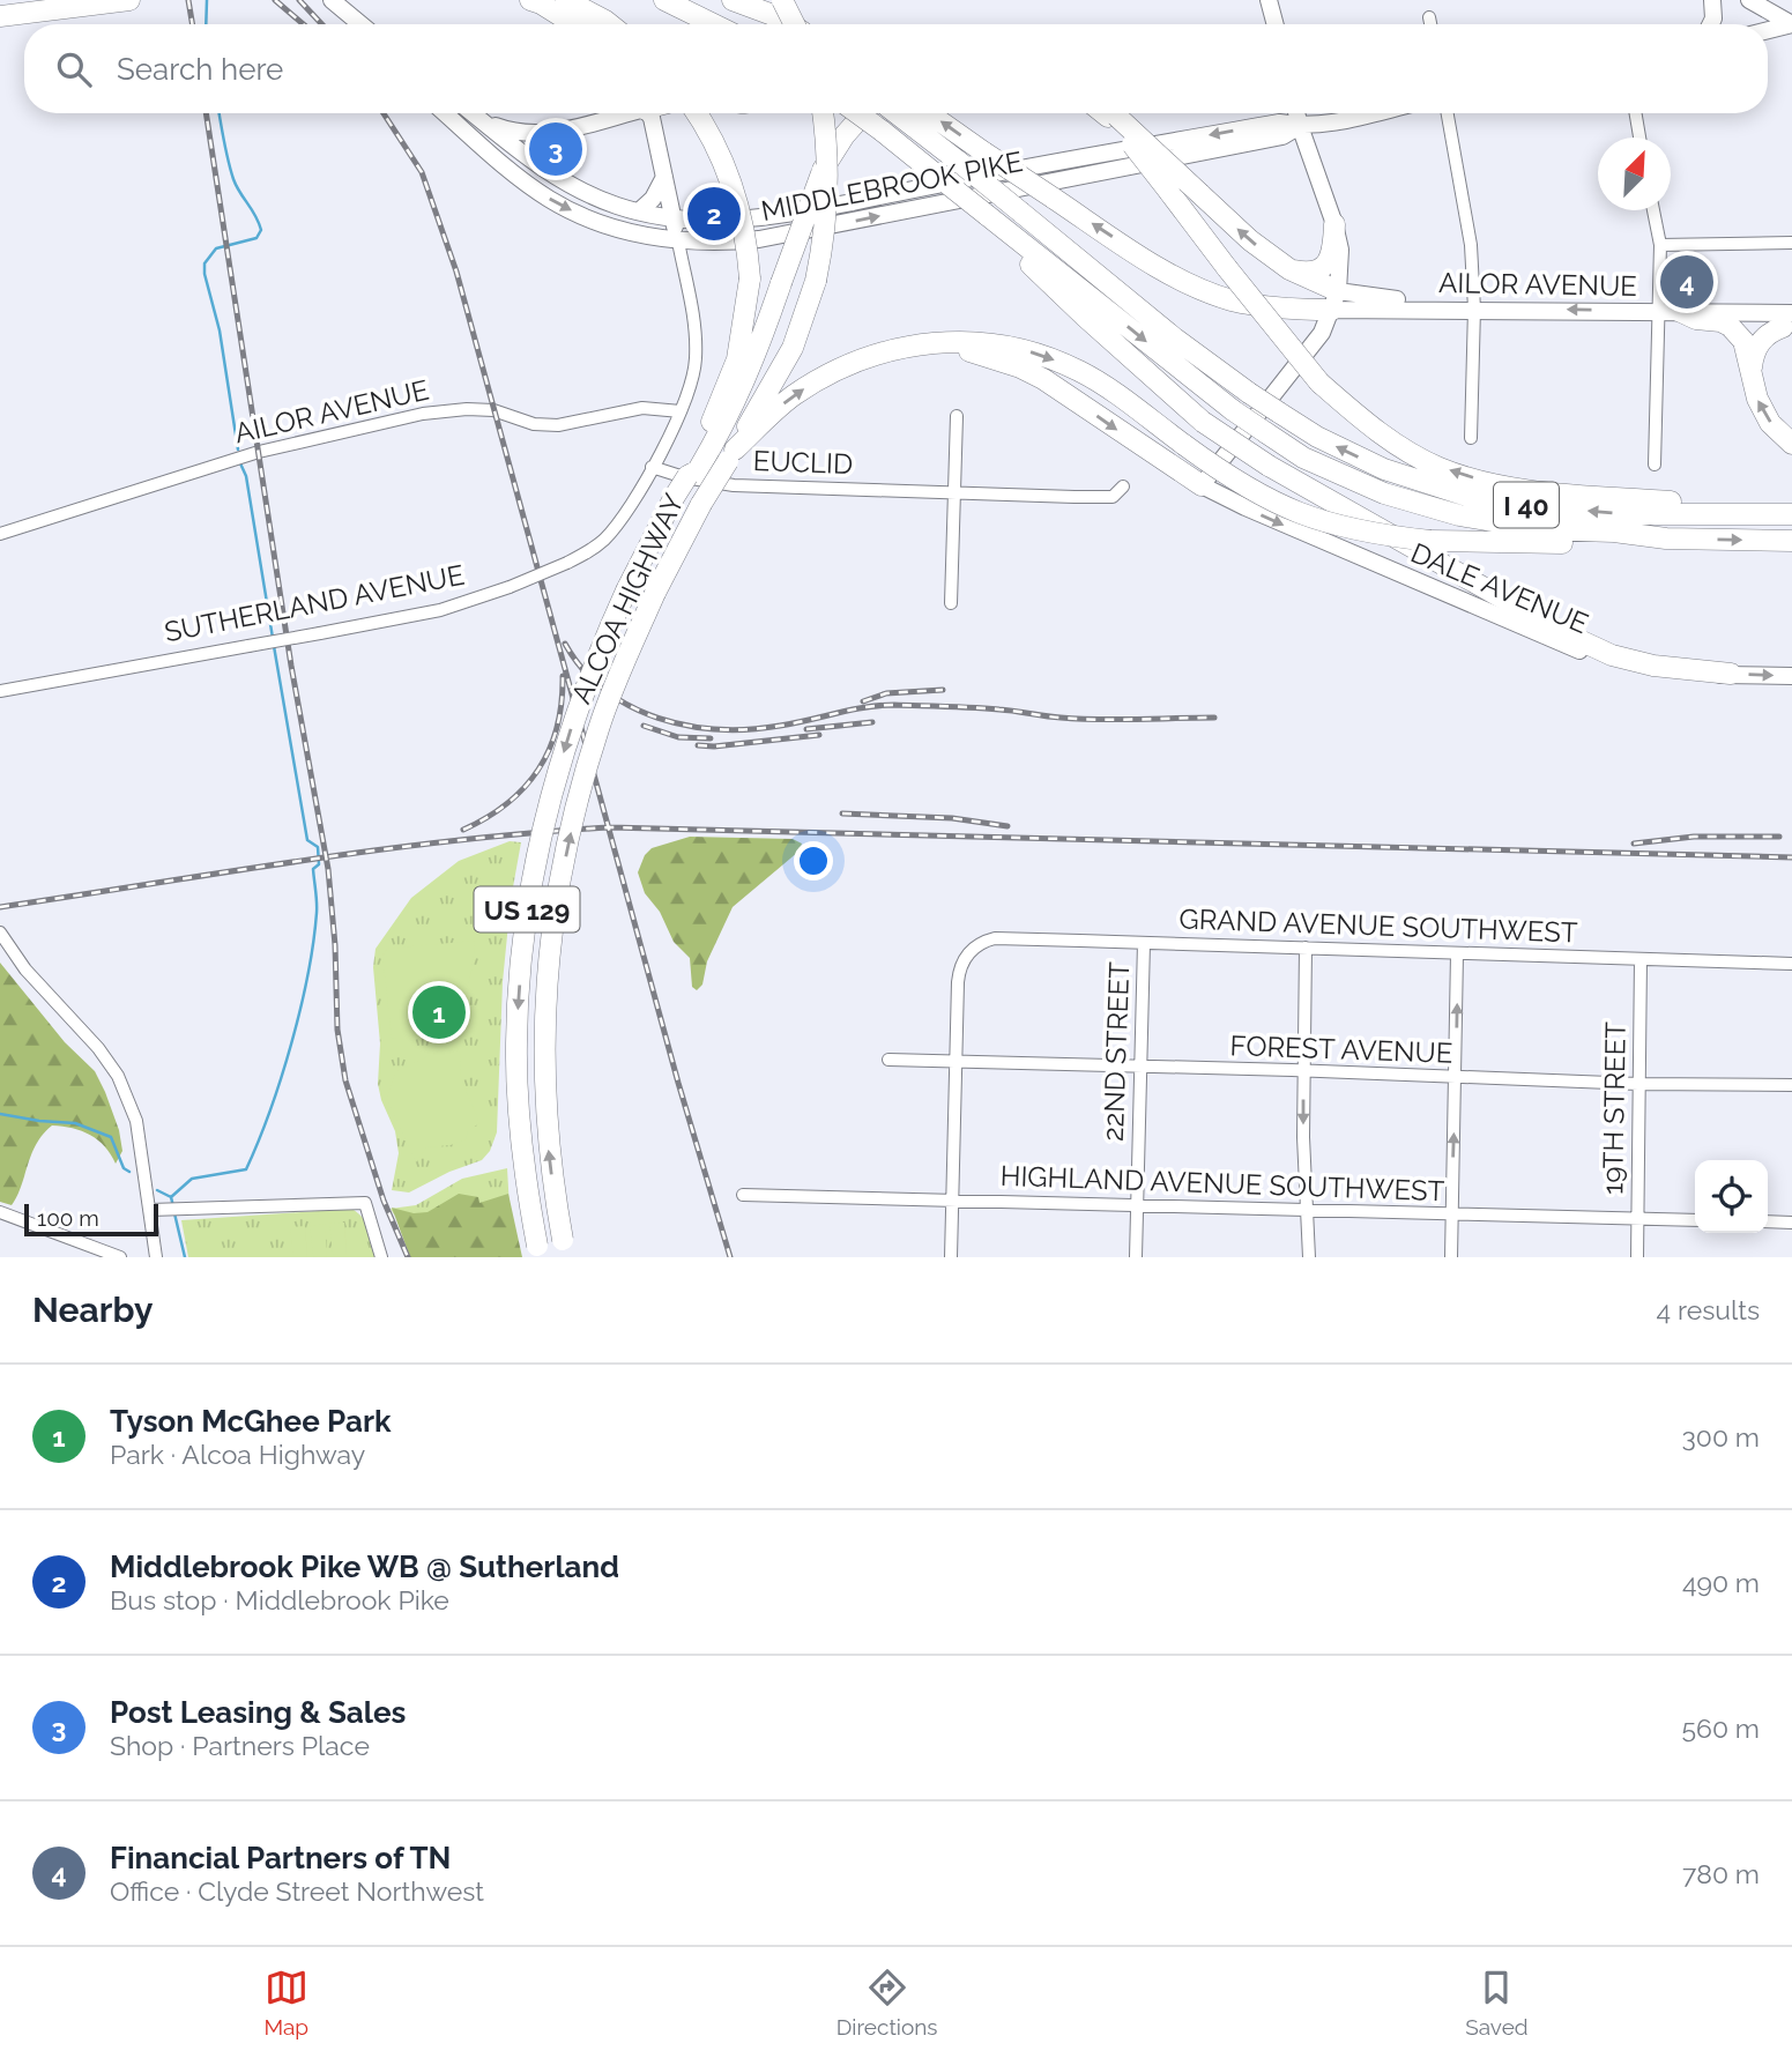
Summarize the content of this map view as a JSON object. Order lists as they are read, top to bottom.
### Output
{
  "streets": {
    "highway": ["I 40", "ALCOA HIGHWAY", "US 129"],
    "main road": [
      "MIDDLEBROOK PIKE",
      "AILOR AVENUE",
      "DALE AVENUE",
      "SUTHERLAND AVENUE"
    ],
    "street": [
      "EUCLID",
      "GRAND AVENUE SOUTHWEST",
      "FOREST AVENUE",
      "22ND STREET",
      "19TH STREET",
      "HIGHLAND AVENUE SOUTHWEST"
    ]
  },
  "crossings": [
    ["MIDDLEBROOK PIKE", "SUTHERLAND AVENUE"],
    ["AILOR AVENUE", "SUTHERLAND AVENUE"],
    ["EUCLID", "SUTHERLAND AVENUE"],
    ["GRAND AVENUE SOUTHWEST", "FOREST AVENUE"],
    ["GRAND AVENUE SOUTHWEST", "22ND STREET"],
    ["GRAND AVENUE SOUTHWEST", "19TH STREET"],
    ["FOREST AVENUE", "22ND STREET"],
    ["FOREST AVENUE", "19TH STREET"],
    ["22ND STREET", "HIGHLAND AVENUE SOUTHWEST"],
    ["19TH STREET", "HIGHLAND AVENUE SOUTHWEST"]
  ],
  "one_way": ["DALE AVENUE"],
  "scale_bar": "100 m",
  "north": "top right",
  "page": {
    "search": "Search here",
    "pins": [
      "3",
      "2",
      "4",
      "1"
    ],
    "scale": "100 m",
    "heading": ["Nearby", "4 results"],
    "list": [
      {
        "mark": "1",
        "name": "Tyson McGhee Park",
        "note": "Park · Alcoa Highway",
        "value": "300 m"
      },
      {
        "mark": "2",
        "name": "Middlebrook Pike WB @ Sutherland",
        "note": "Bus stop · Middlebrook Pike",
        "value": "490 m"
      },
      {
        "mark": "3",
        "name": "Post Leasing & Sales",
        "note": "Shop · Partners Place",
        "value": "560 m"
      },
      {
        "mark": "4",
        "name": "Financial Partners of TN",
        "note": "Office · Clyde Street Northwest",
        "value": "780 m"
      }
    ],
    "nav": ["Map", "Directions", "Saved"]
  }
}
